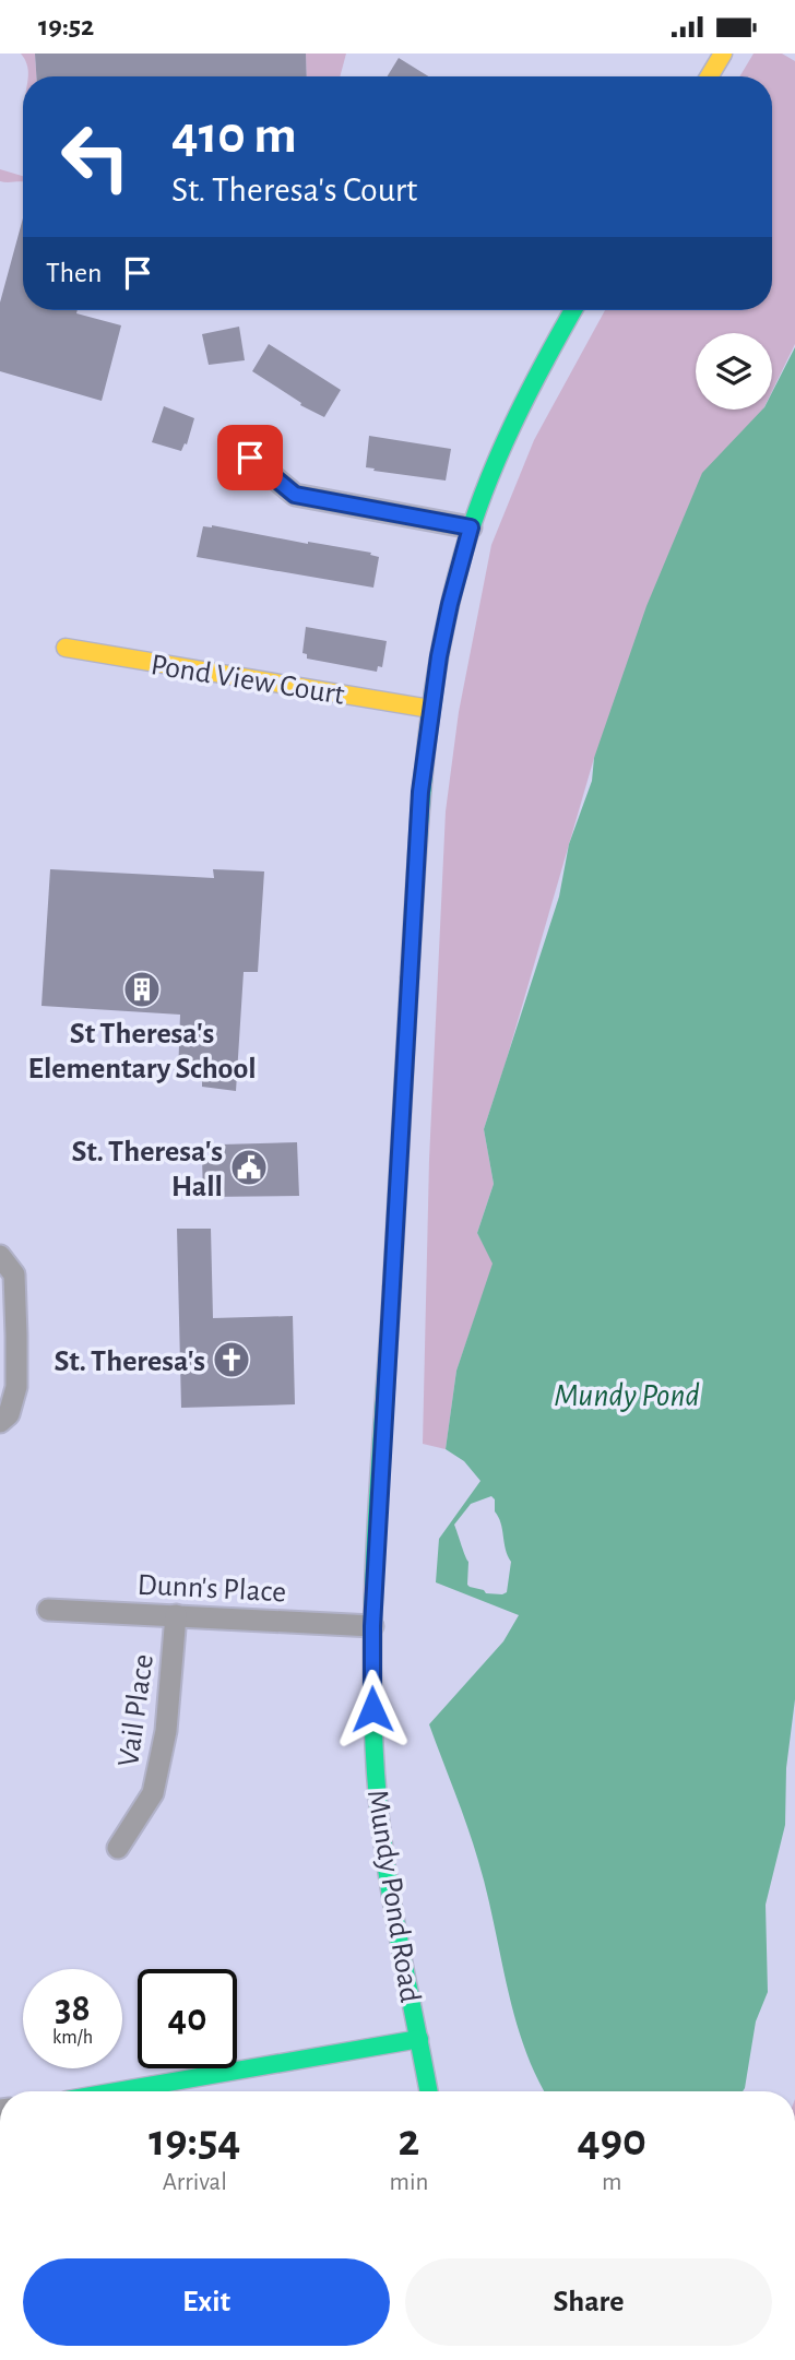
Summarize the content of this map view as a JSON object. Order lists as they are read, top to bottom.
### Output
{
  "streets": {
    "street": [
      "Pond View Court",
      "Dunn's Place",
      "Vail Place",
      "Mundy Pond Road"
    ]
  },
  "crossings": [
    ["Pond View Court", "Mundy Pond Road"],
    ["Dunn's Place", "Vail Place"],
    ["Dunn's Place", "Mundy Pond Road"]
  ],
  "water": ["Mundy Pond"],
  "places": {
    "building": ["St Theresa's Elementary School"],
    "public building": ["St. Theresa's Hall"],
    "church": ["St. Theresa's"]
  },
  "page": {
    "status": "19:52",
    "turn": ["410 m", "St. Theresa's Court"],
    "then": "Then",
    "speed": "38 km/h",
    "limit": "40",
    "eta": [
      "19:54",
      "Arrival",
      "2",
      "min",
      "490",
      "m"
    ],
    "buttons": ["Exit", "Share"]
  }
}
